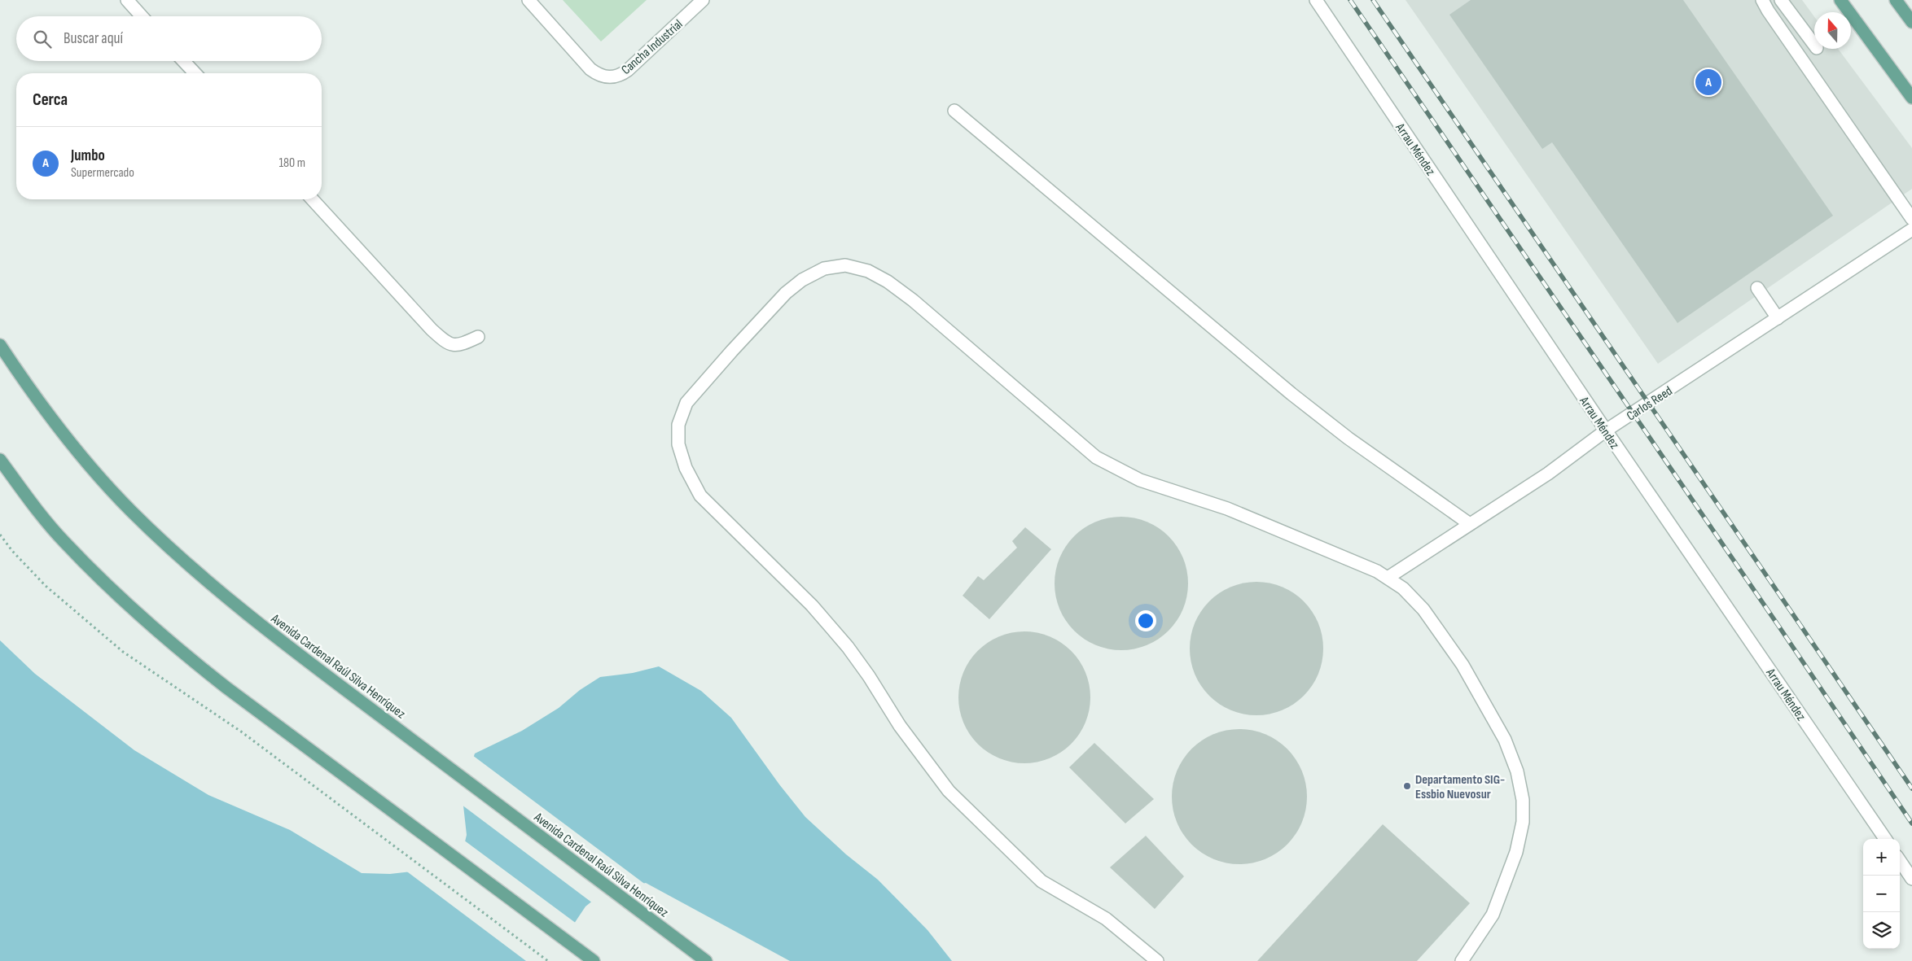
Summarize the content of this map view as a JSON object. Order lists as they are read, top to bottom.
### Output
{
  "streets": {
    "main road": ["Avenida Cardenal Raúl Silva Henríquez"],
    "street": ["Cancha Industrial", "Arrau Méndez", "Carlos Reed"]
  },
  "crossings": [
    ["Arrau Méndez", "Carlos Reed"]
  ],
  "places": ["Departamento SIG- Essbio Nuevosur"],
  "north": "top",
  "page": {
    "search": "Buscar aquí",
    "pins": "A",
    "heading": "Cerca",
    "list": [
      {
        "mark": "A",
        "name": "Jumbo",
        "note": "Supermercado",
        "value": "180 m"
      }
    ],
    "map_buttons": ["+", "−"]
  }
}
